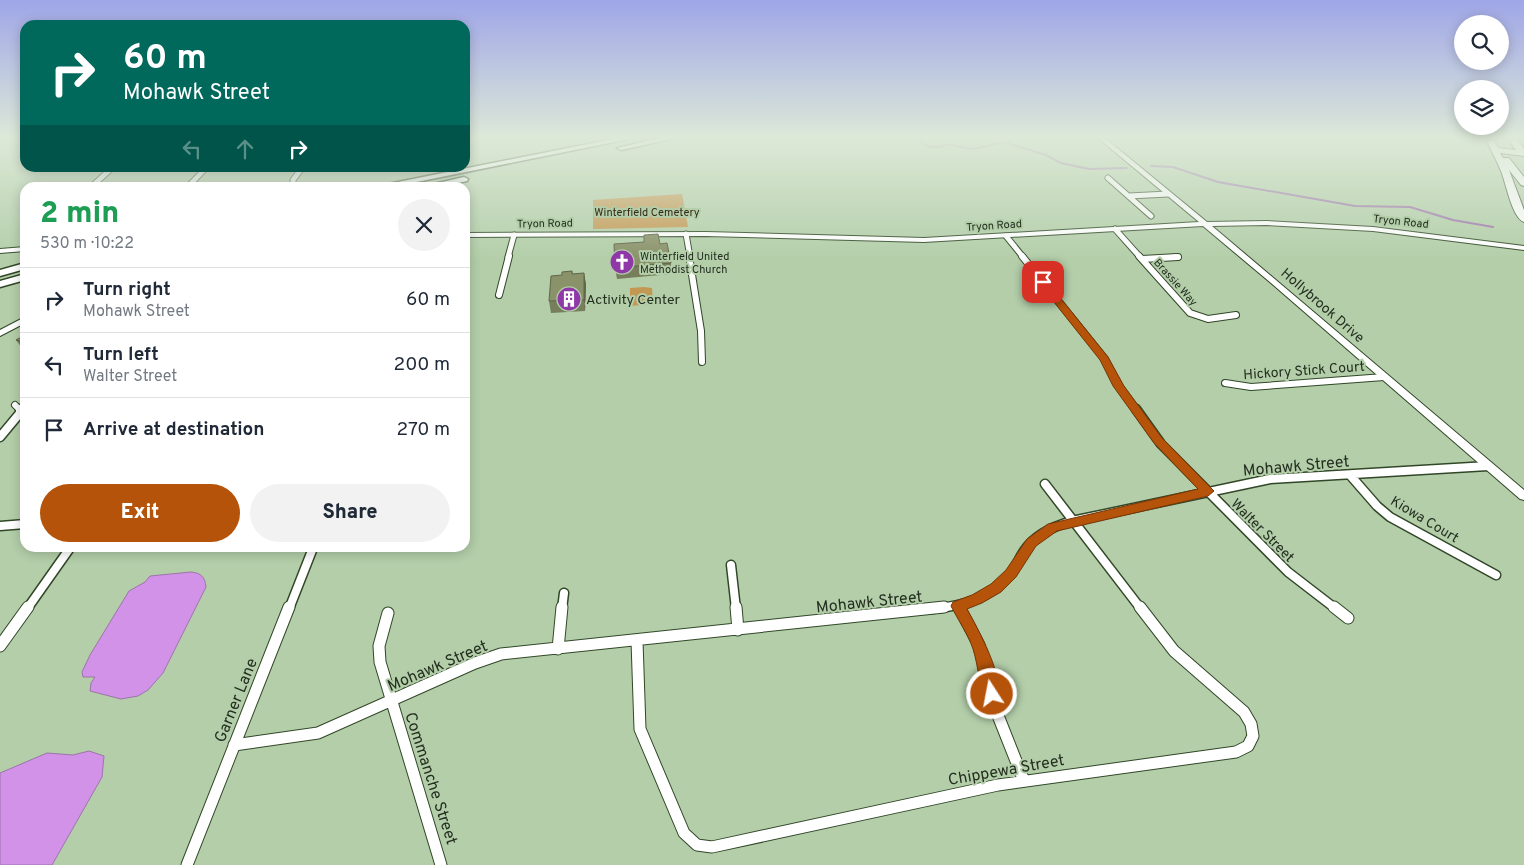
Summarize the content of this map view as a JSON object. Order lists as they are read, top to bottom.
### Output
{
  "streets": {
    "street": [
      "Tryon Road",
      "Brassie Way",
      "Hollybrook Drive",
      "Hickory Stick Court",
      "Mohawk Street",
      "Kiowa Court",
      "Walter Street",
      "Garner Lane",
      "Chippewa Street",
      "Commanche Street"
    ]
  },
  "crossings": [
    ["Tryon Road", "Brassie Way"],
    ["Tryon Road", "Hollybrook Drive"],
    ["Tryon Road", "Walter Street"],
    ["Hollybrook Drive", "Hickory Stick Court"],
    ["Hollybrook Drive", "Mohawk Street"],
    ["Mohawk Street", "Kiowa Court"],
    ["Mohawk Street", "Walter Street"],
    ["Mohawk Street", "Garner Lane"],
    ["Mohawk Street", "Chippewa Street"],
    ["Mohawk Street", "Commanche Street"]
  ],
  "parks": ["Winterfield Cemetery"],
  "places": {
    "church": ["Winterfield United Methodist Church"],
    "building": ["Activity Center"]
  },
  "page": {
    "turn": ["60 m", "Mohawk Street"],
    "heading": ["2 min", "530 m · 10:22"],
    "list": [
      {
        "name": "Turn right",
        "note": "Mohawk Street",
        "value": "60 m"
      },
      {
        "name": "Turn left",
        "note": "Walter Street",
        "value": "200 m"
      },
      {
        "name": "Arrive at destination",
        "value": "270 m"
      }
    ],
    "buttons": ["Exit", "Share"]
  }
}
